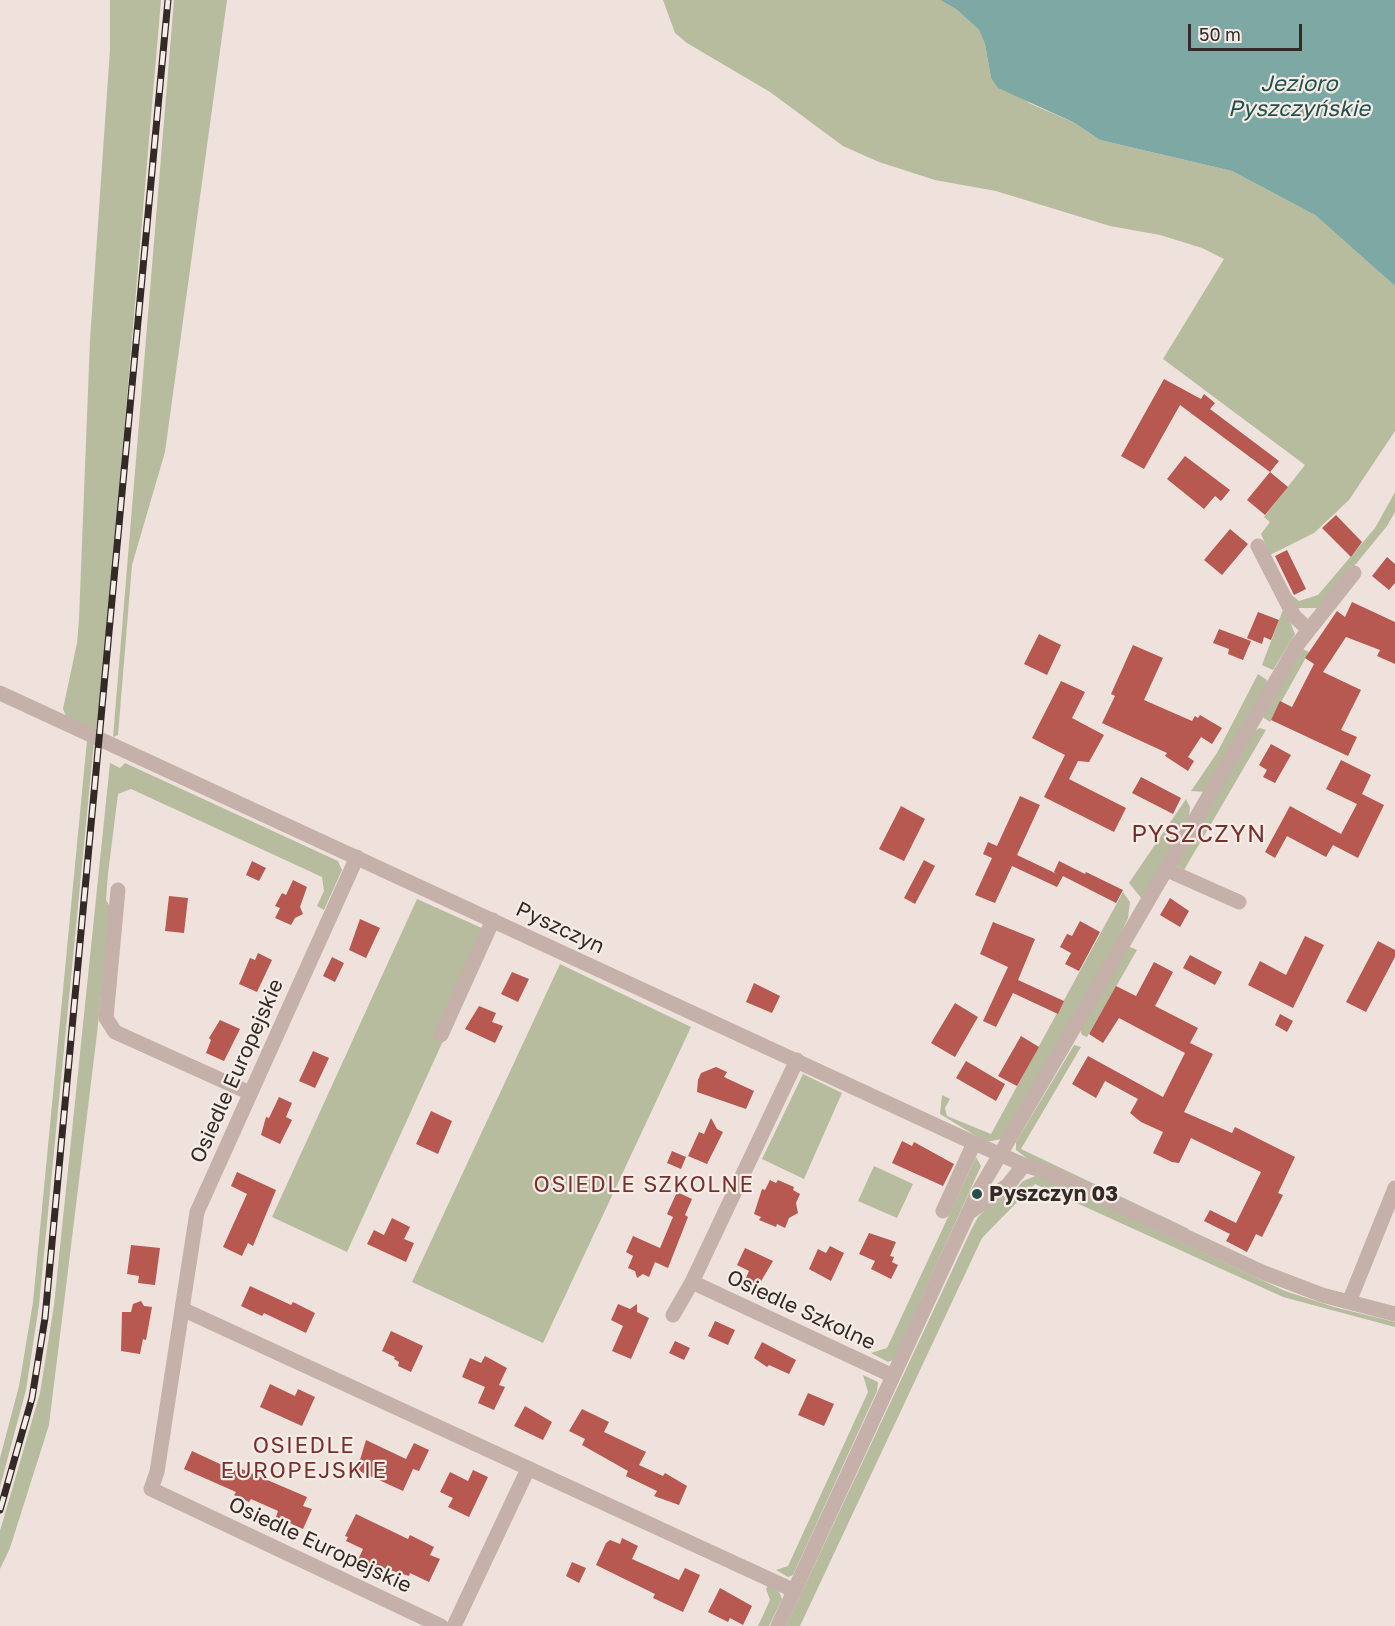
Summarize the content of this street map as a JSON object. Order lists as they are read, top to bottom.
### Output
{
  "streets": {
    "street": ["Pyszczyn", "Osiedle Europejskie", "Osiedle Szkolne"]
  },
  "crossings": [
    ["Pyszczyn", "Osiedle Europejskie"],
    ["Pyszczyn", "Osiedle Szkolne"]
  ],
  "districts": ["PYSZCZYN", "OSIEDLE SZKOLNE", "OSIEDLE EUROPEJSKIE"],
  "water": ["Jezioro Pyszczyńskie"],
  "places": ["Pyszczyn 03"],
  "scale_bar": "50 m"
}
